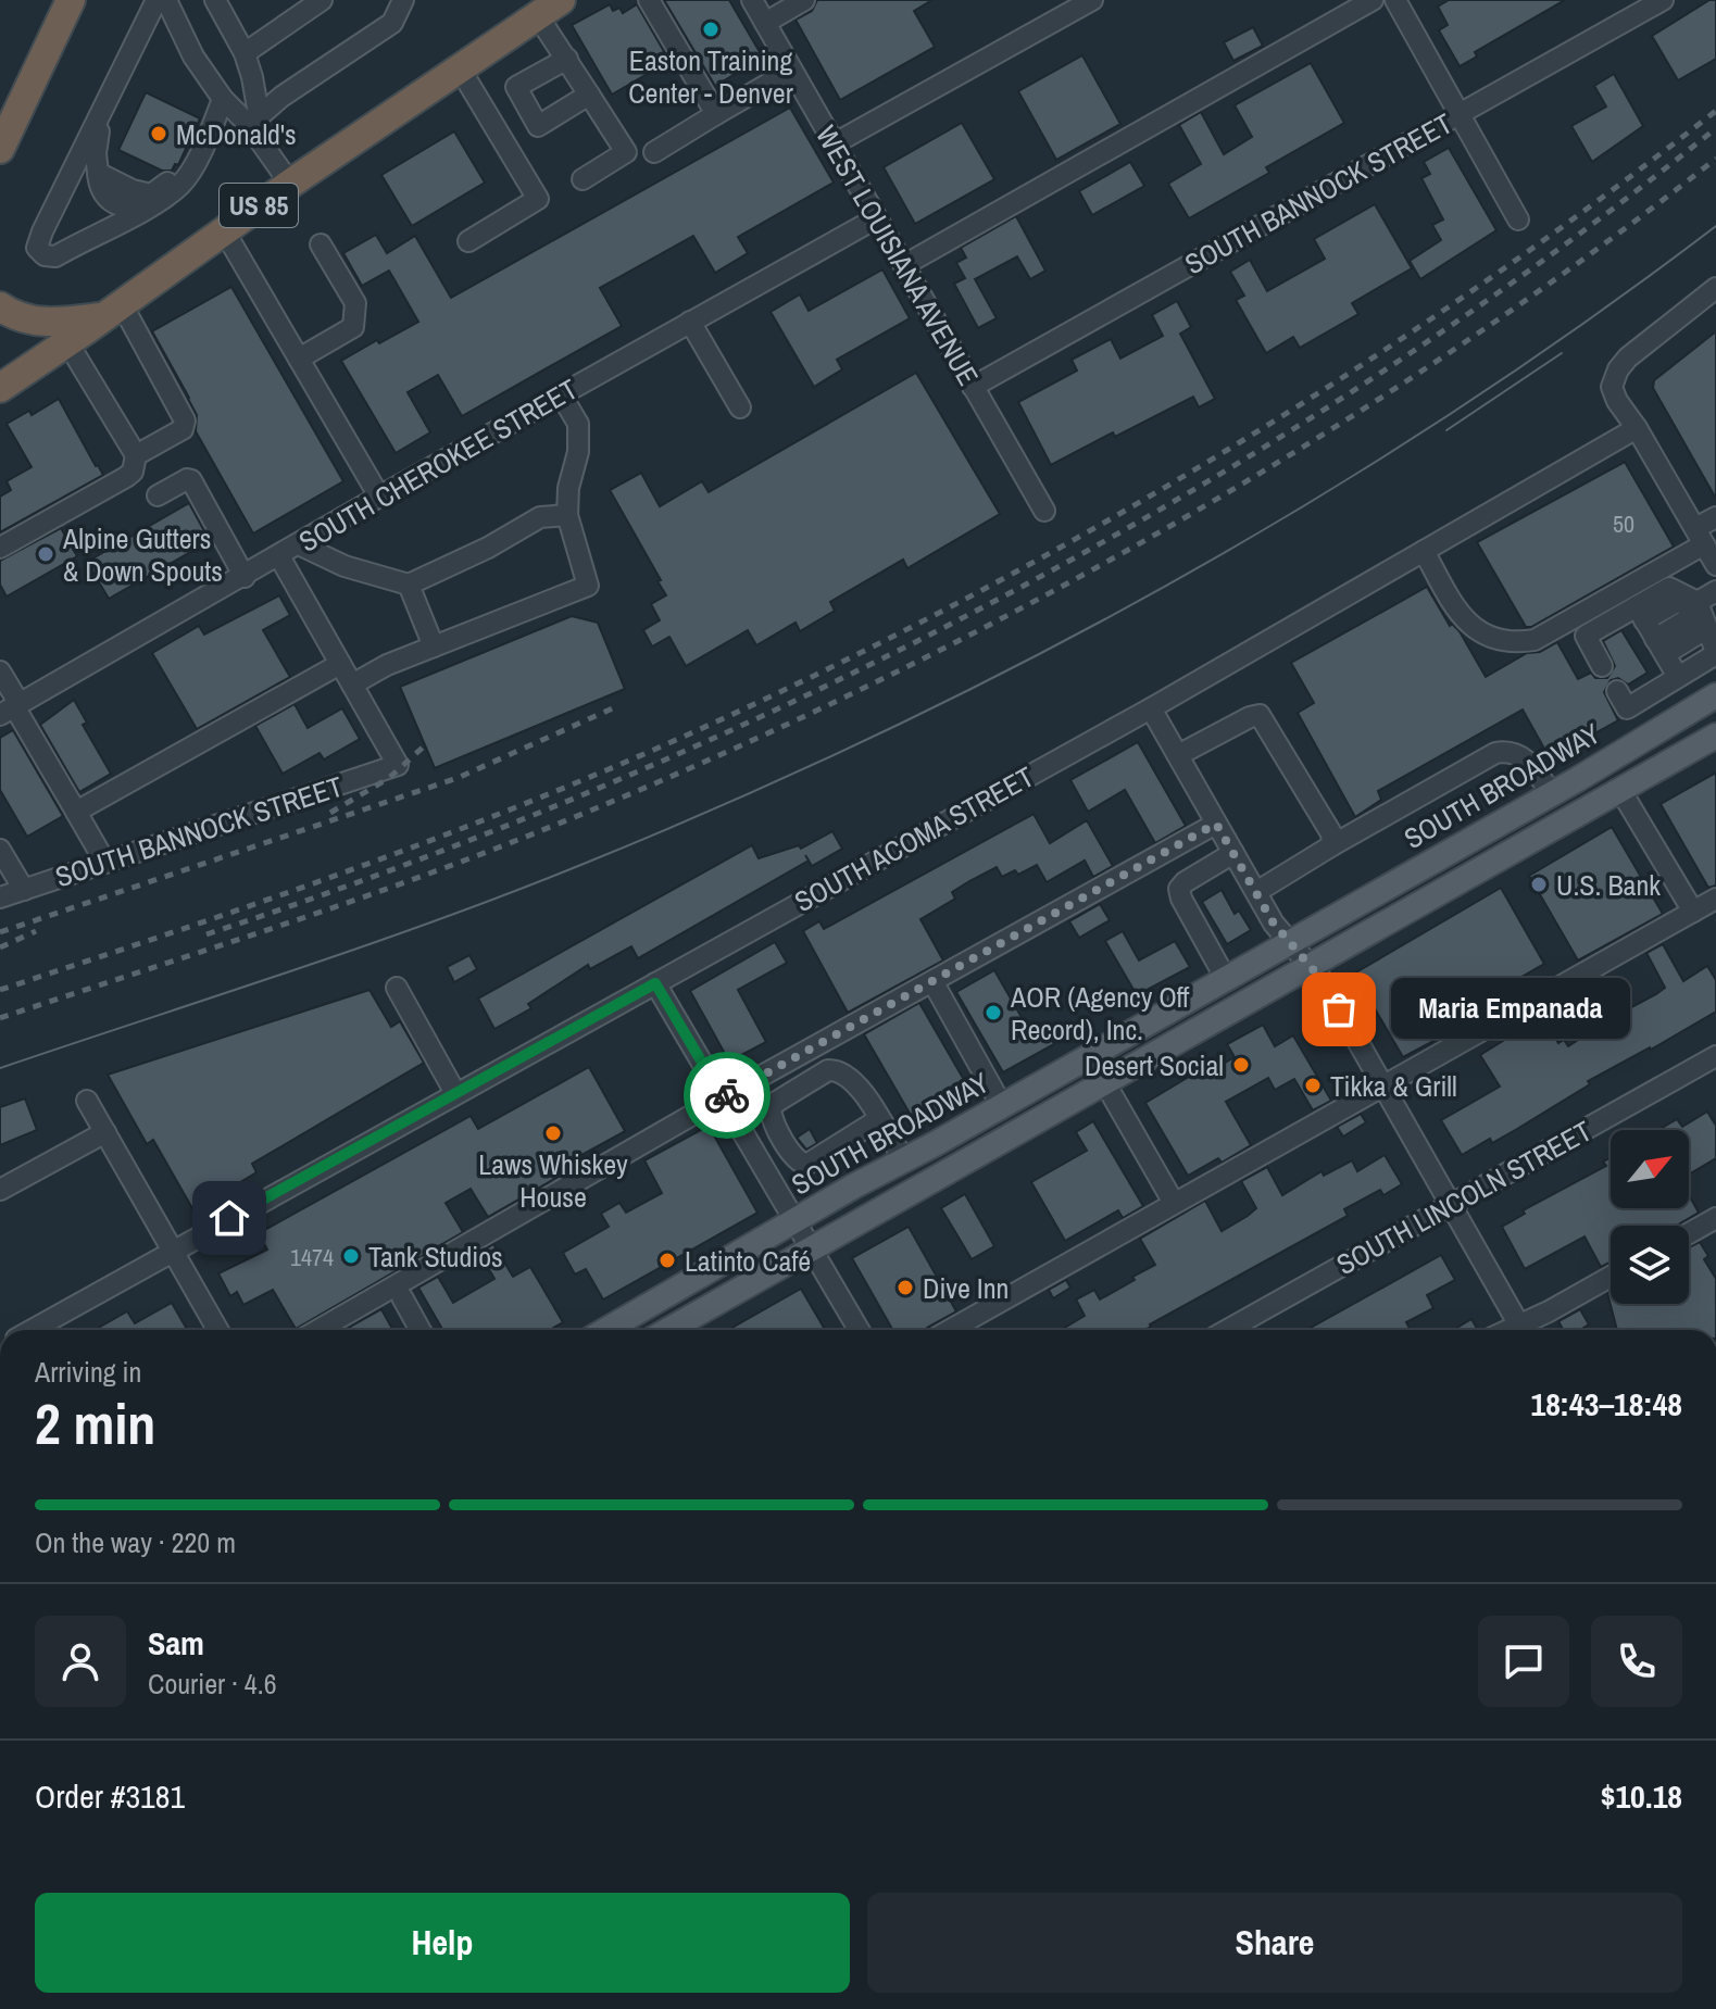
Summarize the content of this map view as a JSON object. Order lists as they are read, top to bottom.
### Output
{
  "streets": {
    "highway": ["US 85"],
    "main road": ["SOUTH BROADWAY"],
    "street": [
      "SOUTH BANNOCK STREET",
      "WEST LOUISIANA AVENUE",
      "SOUTH CHEROKEE STREET",
      "SOUTH ACOMA STREET",
      "SOUTH LINCOLN STREET"
    ]
  },
  "crossings": [
    ["SOUTH BANNOCK STREET", "WEST LOUISIANA AVENUE"],
    ["WEST LOUISIANA AVENUE", "SOUTH CHEROKEE STREET"]
  ],
  "places": [
    "Easton Training Center - Denver",
    "McDonald's",
    "Alpine Gutters & Down Spouts",
    "U.S. Bank",
    "Maria Empanada",
    "AOR (Agency Off Record), Inc.",
    "Desert Social",
    "Tikka & Grill",
    "Laws Whiskey House",
    "Tank Studios",
    "Latinto Café",
    "Dive Inn"
  ],
  "house_numbers": ["50", "1474"],
  "north": "top right",
  "page": {
    "bubble": "Maria Empanada",
    "heading": ["2 min", "Arriving in", "18:43–18:48"],
    "panel": [
      "Sam",
      "Courier · 4.6",
      "Order #3181",
      "$10.18"
    ],
    "bar": "On the way · 220 m",
    "buttons": ["Help", "Share"]
  }
}
